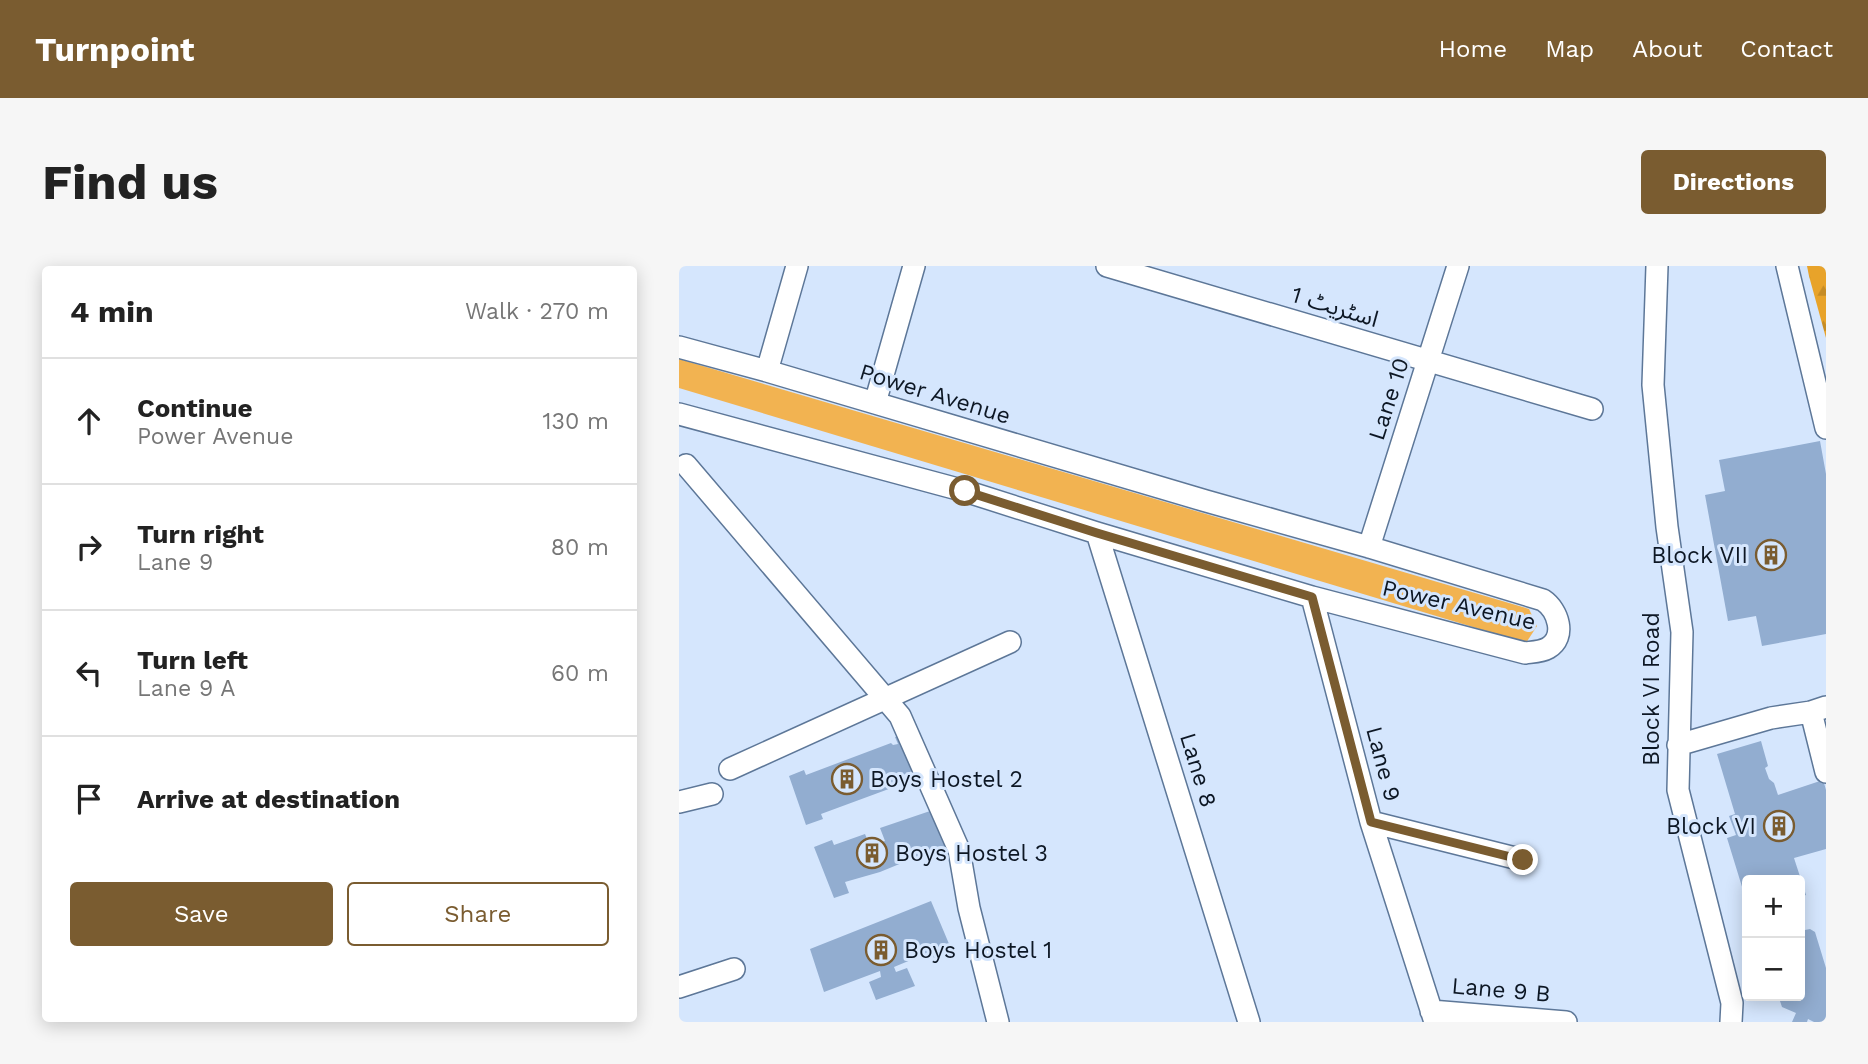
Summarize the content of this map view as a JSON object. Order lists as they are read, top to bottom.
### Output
{
  "streets": {
    "street": [
      "اسٹریٹ 1",
      "Power Avenue",
      "Lane 10",
      "Block VI Road",
      "Lane 9",
      "Lane 8",
      "Lane 9 B"
    ]
  },
  "crossings": [
    ["اسٹریٹ 1", "Lane 10"],
    ["Power Avenue", "Lane 10"],
    ["Power Avenue", "Lane 9"],
    ["Power Avenue", "Lane 8"],
    ["Lane 9", "Lane 9 B"]
  ],
  "places": {
    "building": [
      "Block VII",
      "Boys Hostel 2",
      "Block VI",
      "Boys Hostel 3",
      "Boys Hostel 1"
    ]
  },
  "page": {
    "header": "Turnpoint",
    "nav": [
      "Home",
      "Map",
      "About",
      "Contact"
    ],
    "buttons": [
      "Directions",
      ["Save", "Share"]
    ],
    "title": "Find us",
    "heading": ["4 min", "Walk · 270 m"],
    "list": [
      ["Continue", "Power Avenue", "130 m"],
      ["Turn right", "Lane 9", "80 m"],
      ["Turn left", "Lane 9 A", "60 m"],
      "Arrive at destination"
    ],
    "map_buttons": ["+", "−"]
  }
}
